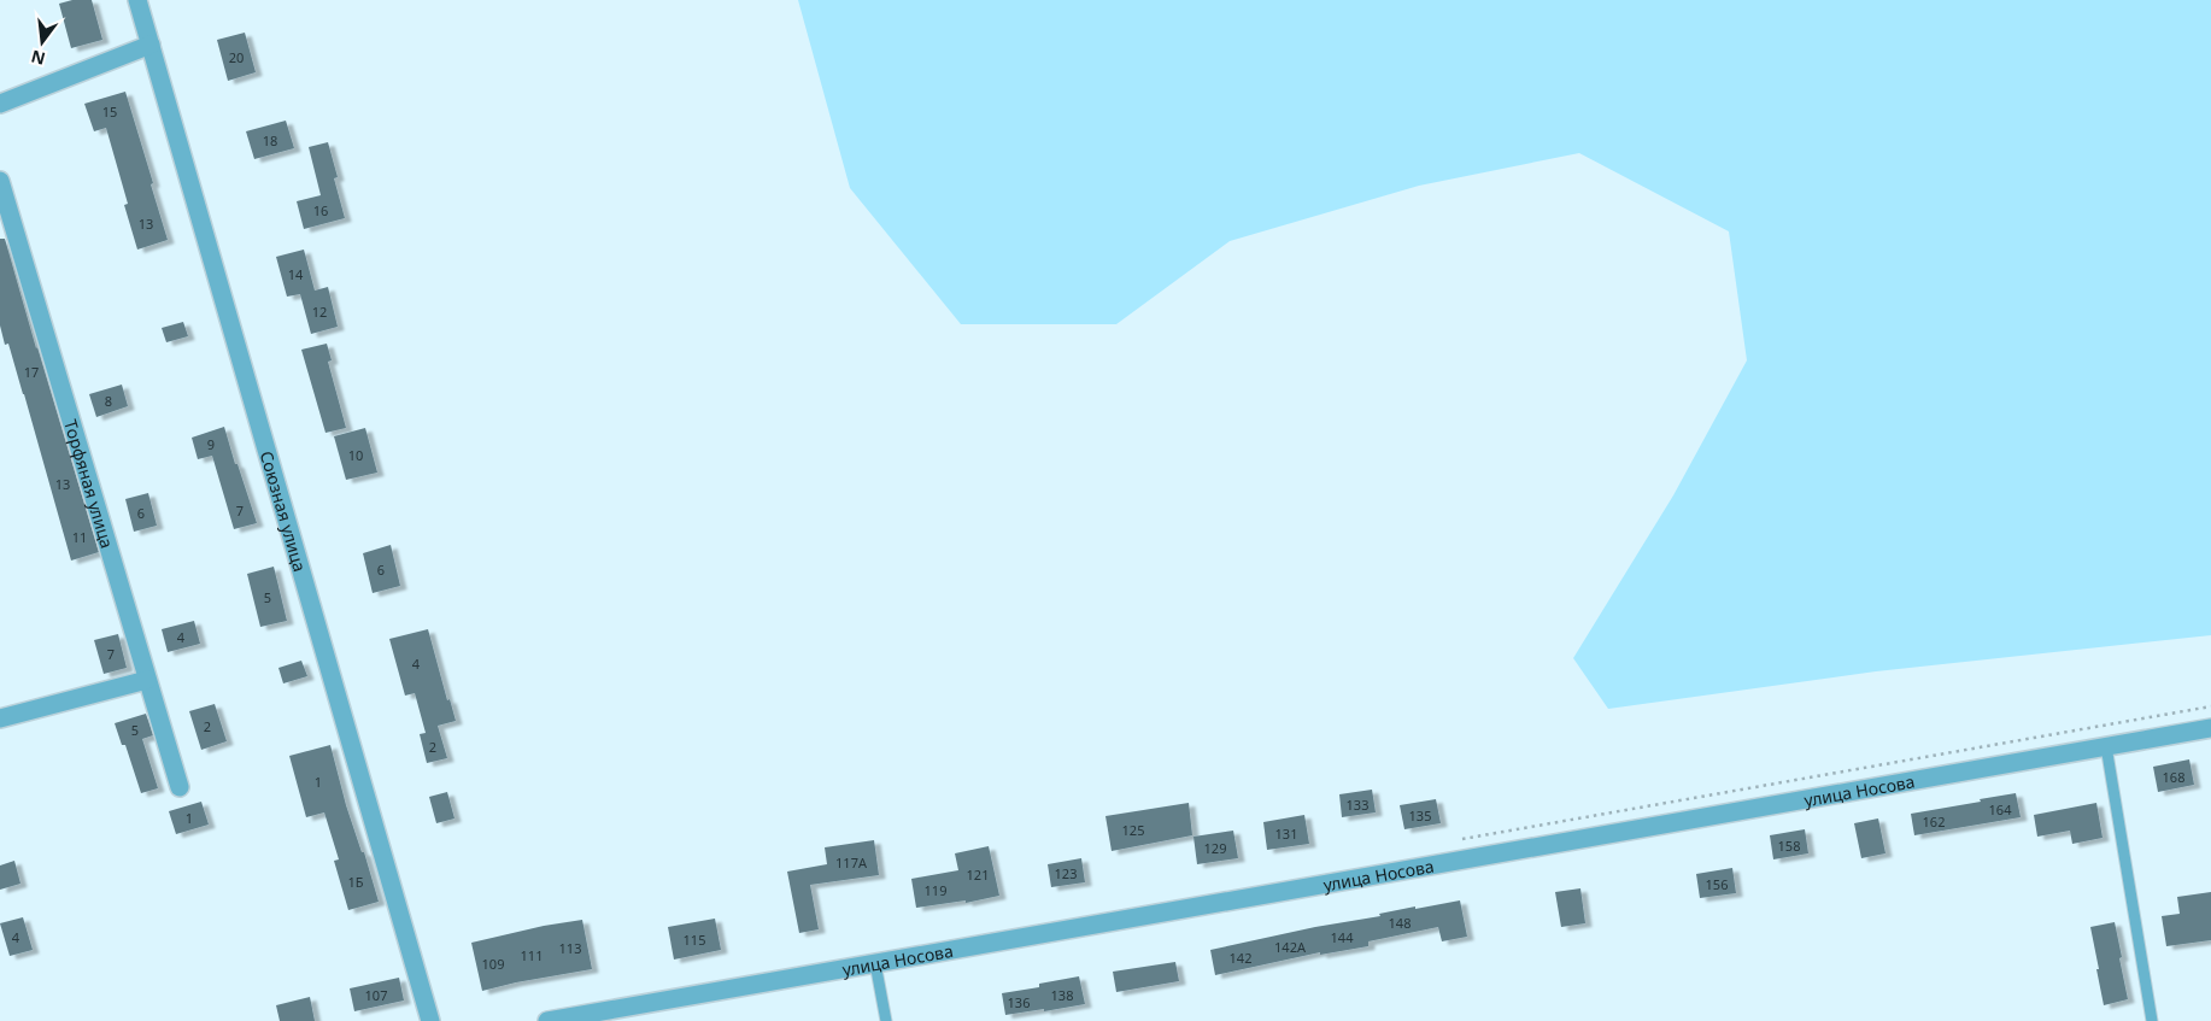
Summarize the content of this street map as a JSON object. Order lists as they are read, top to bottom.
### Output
{
  "streets": {
    "street": ["Торфяная улица", "Союзная улица", "улица Носова"]
  },
  "house_numbers": [
    "20",
    "15",
    "18",
    "16",
    "13",
    "14",
    "12",
    "17",
    "8",
    "9",
    "10",
    "13",
    "7",
    "6",
    "11",
    "6",
    "5",
    "4",
    "7",
    "4",
    "2",
    "5",
    "2",
    "168",
    "1",
    "133",
    "164",
    "135",
    "1",
    "162",
    "125",
    "131",
    "158",
    "129",
    "117А",
    "123",
    "121",
    "1Б",
    "156",
    "119",
    "148",
    "4",
    "144",
    "115",
    "142А",
    "113",
    "111",
    "142",
    "109",
    "107",
    "138",
    "136"
  ],
  "north": "bottom"
}
